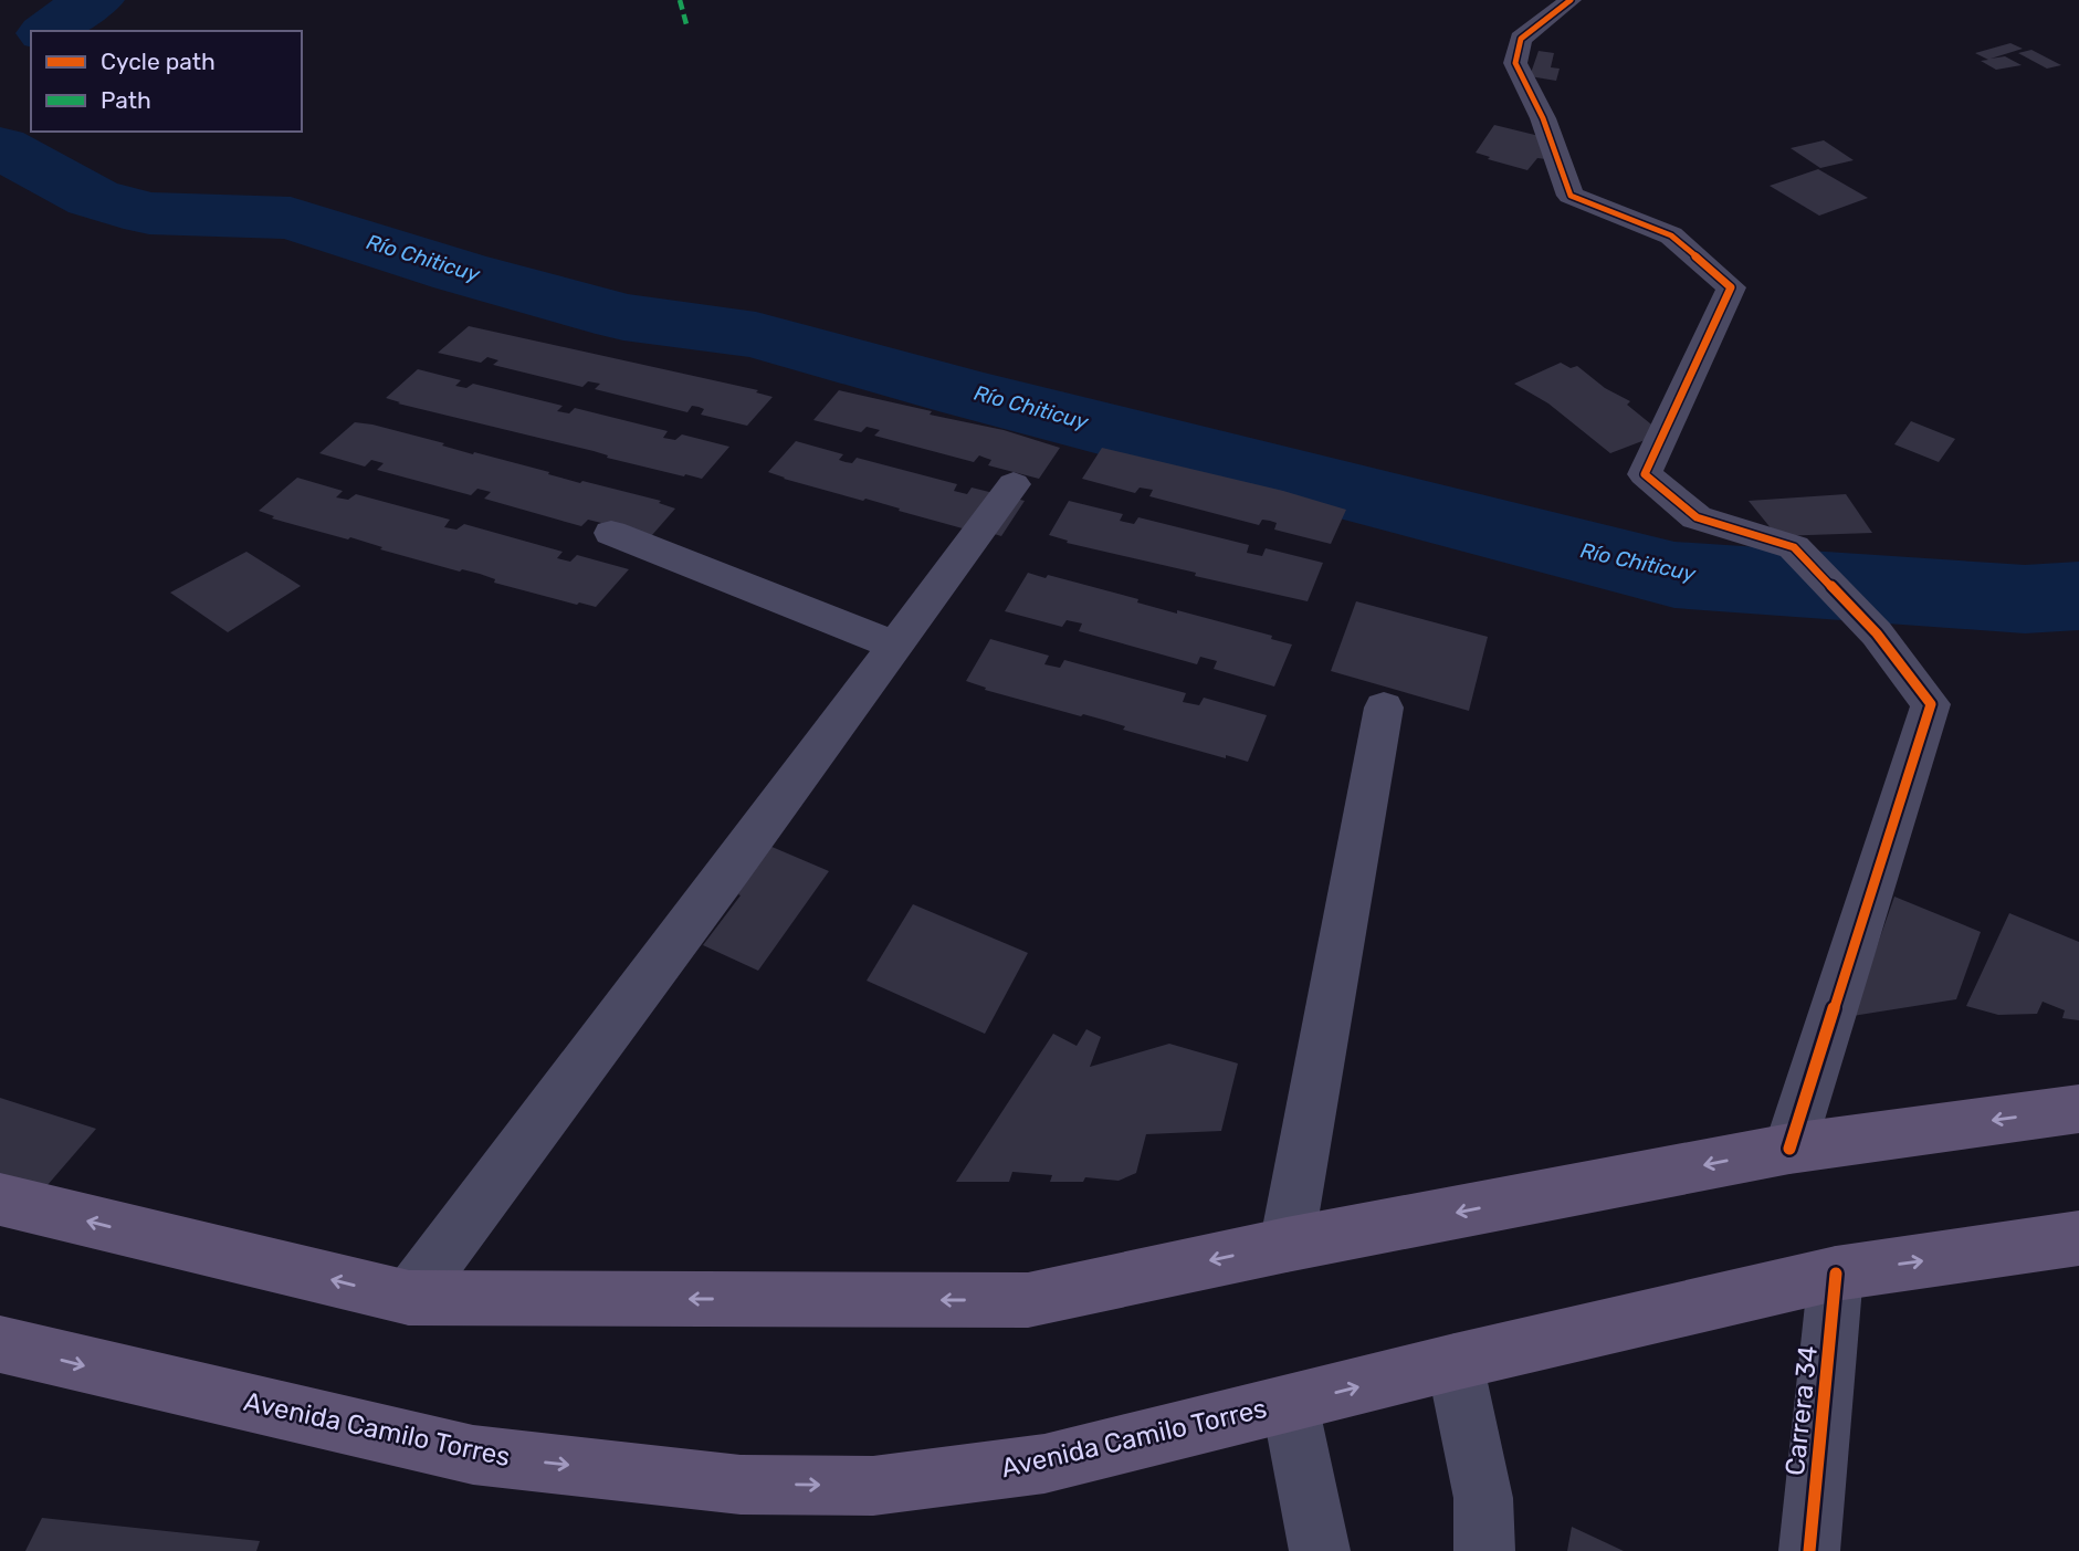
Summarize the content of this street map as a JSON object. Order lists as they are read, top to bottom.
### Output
{
  "streets": {
    "main road": ["Avenida Camilo Torres"],
    "street": ["Carrera 34"]
  },
  "crossings": [
    ["Carrera 34", "Avenida Camilo Torres"]
  ],
  "water": ["Río Chiticuy"],
  "legend": ["Cycle path", "Path"]
}
